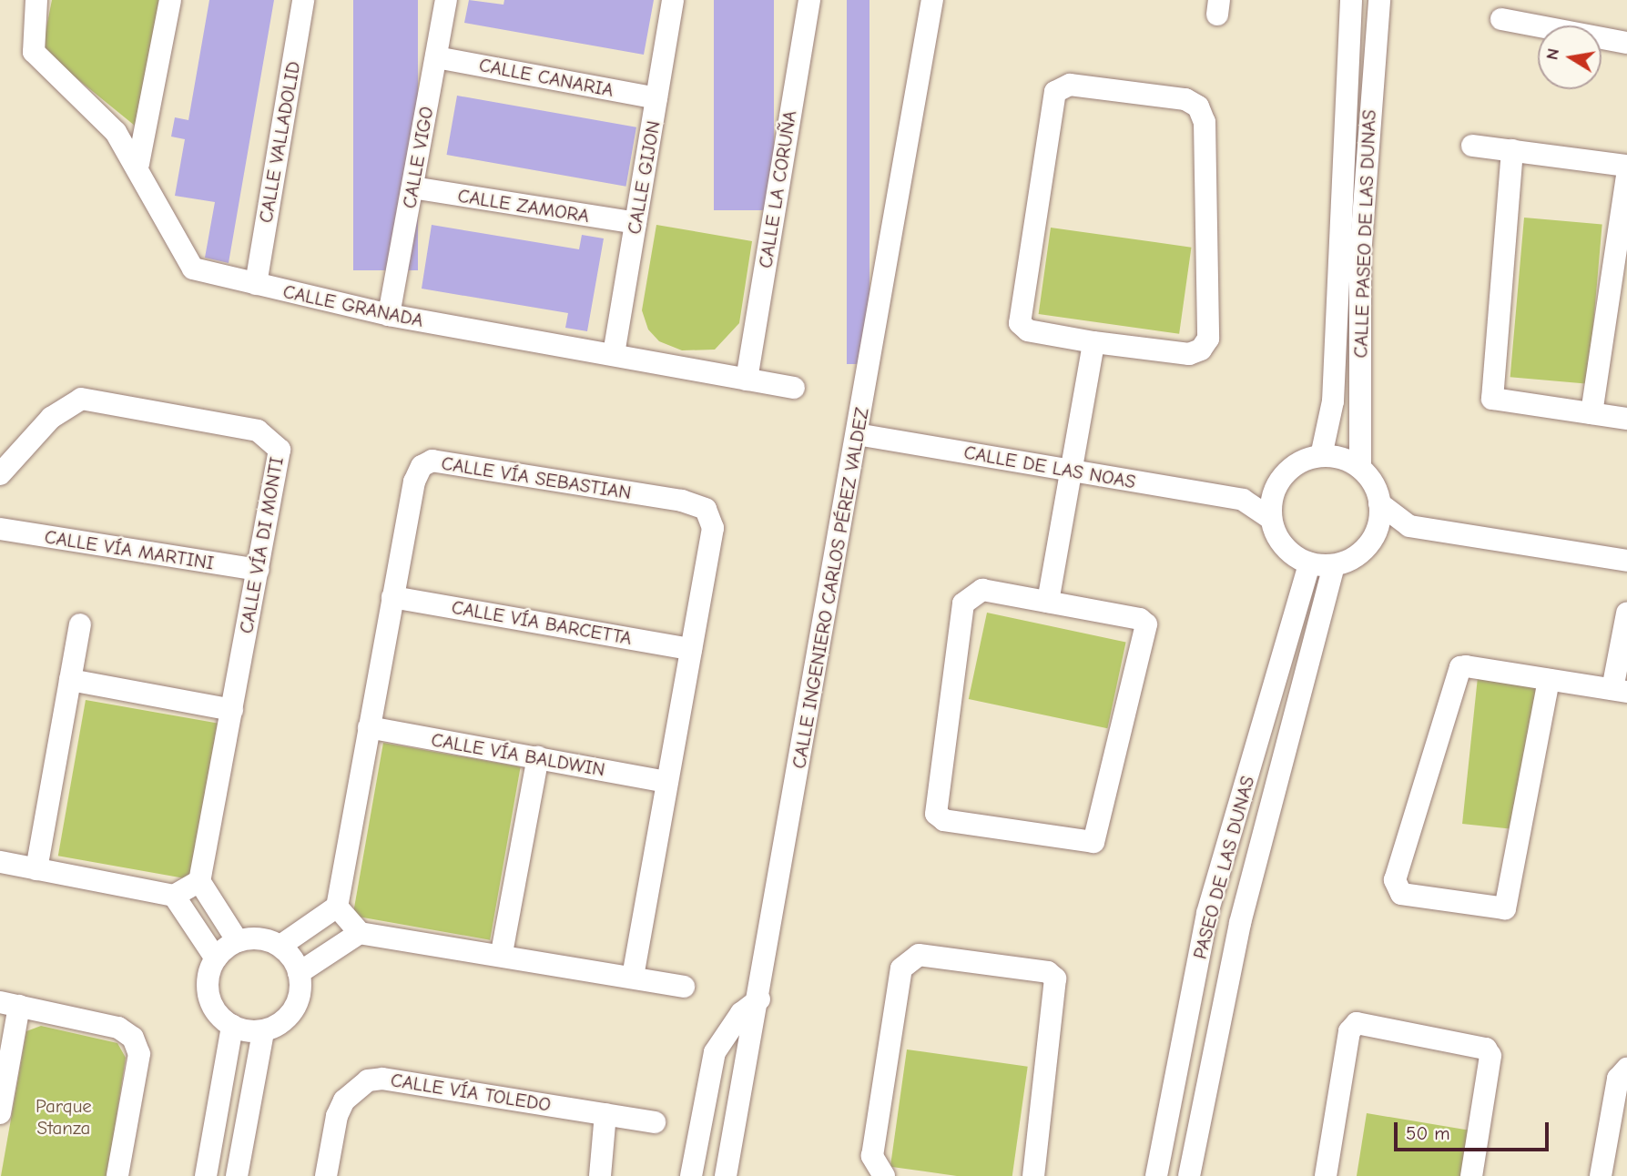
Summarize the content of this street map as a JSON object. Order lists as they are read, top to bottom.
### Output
{
  "streets": {
    "street": [
      "CALLE CANARIA",
      "CALLE VALLADOLID",
      "CALLE VIGO",
      "CALLE GIJON",
      "CALLE LA CORUÑA",
      "CALLE ZAMORA",
      "CALLE PASEO DE LAS DUNAS",
      "CALLE GRANADA",
      "CALLE DE LAS NOAS",
      "CALLE VÍA SEBASTIAN",
      "CALLE VÍA DI MONTI",
      "CALLE VÍA MARTINI",
      "CALLE INGENIERO CARLOS PÉREZ VALDEZ",
      "CALLE VÍA BARCETTA",
      "CALLE VÍA BALDWIN",
      "PASEO DE LAS DUNAS",
      "CALLE VÍA TOLEDO"
    ]
  },
  "crossings": [
    ["CALLE CANARIA", "CALLE VIGO"],
    ["CALLE CANARIA", "CALLE GIJON"],
    ["CALLE VALLADOLID", "CALLE GRANADA"],
    ["CALLE VIGO", "CALLE ZAMORA"],
    ["CALLE VIGO", "CALLE GRANADA"],
    ["CALLE GIJON", "CALLE ZAMORA"],
    ["CALLE GIJON", "CALLE GRANADA"],
    ["CALLE LA CORUÑA", "CALLE GRANADA"],
    ["CALLE PASEO DE LAS DUNAS", "CALLE DE LAS NOAS"],
    ["CALLE PASEO DE LAS DUNAS", "PASEO DE LAS DUNAS"],
    ["CALLE DE LAS NOAS", "CALLE INGENIERO CARLOS PÉREZ VALDEZ"],
    ["CALLE DE LAS NOAS", "PASEO DE LAS DUNAS"],
    ["CALLE VÍA SEBASTIAN", "CALLE VÍA BARCETTA"],
    ["CALLE VÍA SEBASTIAN", "CALLE VÍA BALDWIN"],
    ["CALLE VÍA DI MONTI", "CALLE VÍA MARTINI"]
  ],
  "parks": ["Parque Stanza"],
  "scale_bar": "50 m",
  "north": "left"
}
